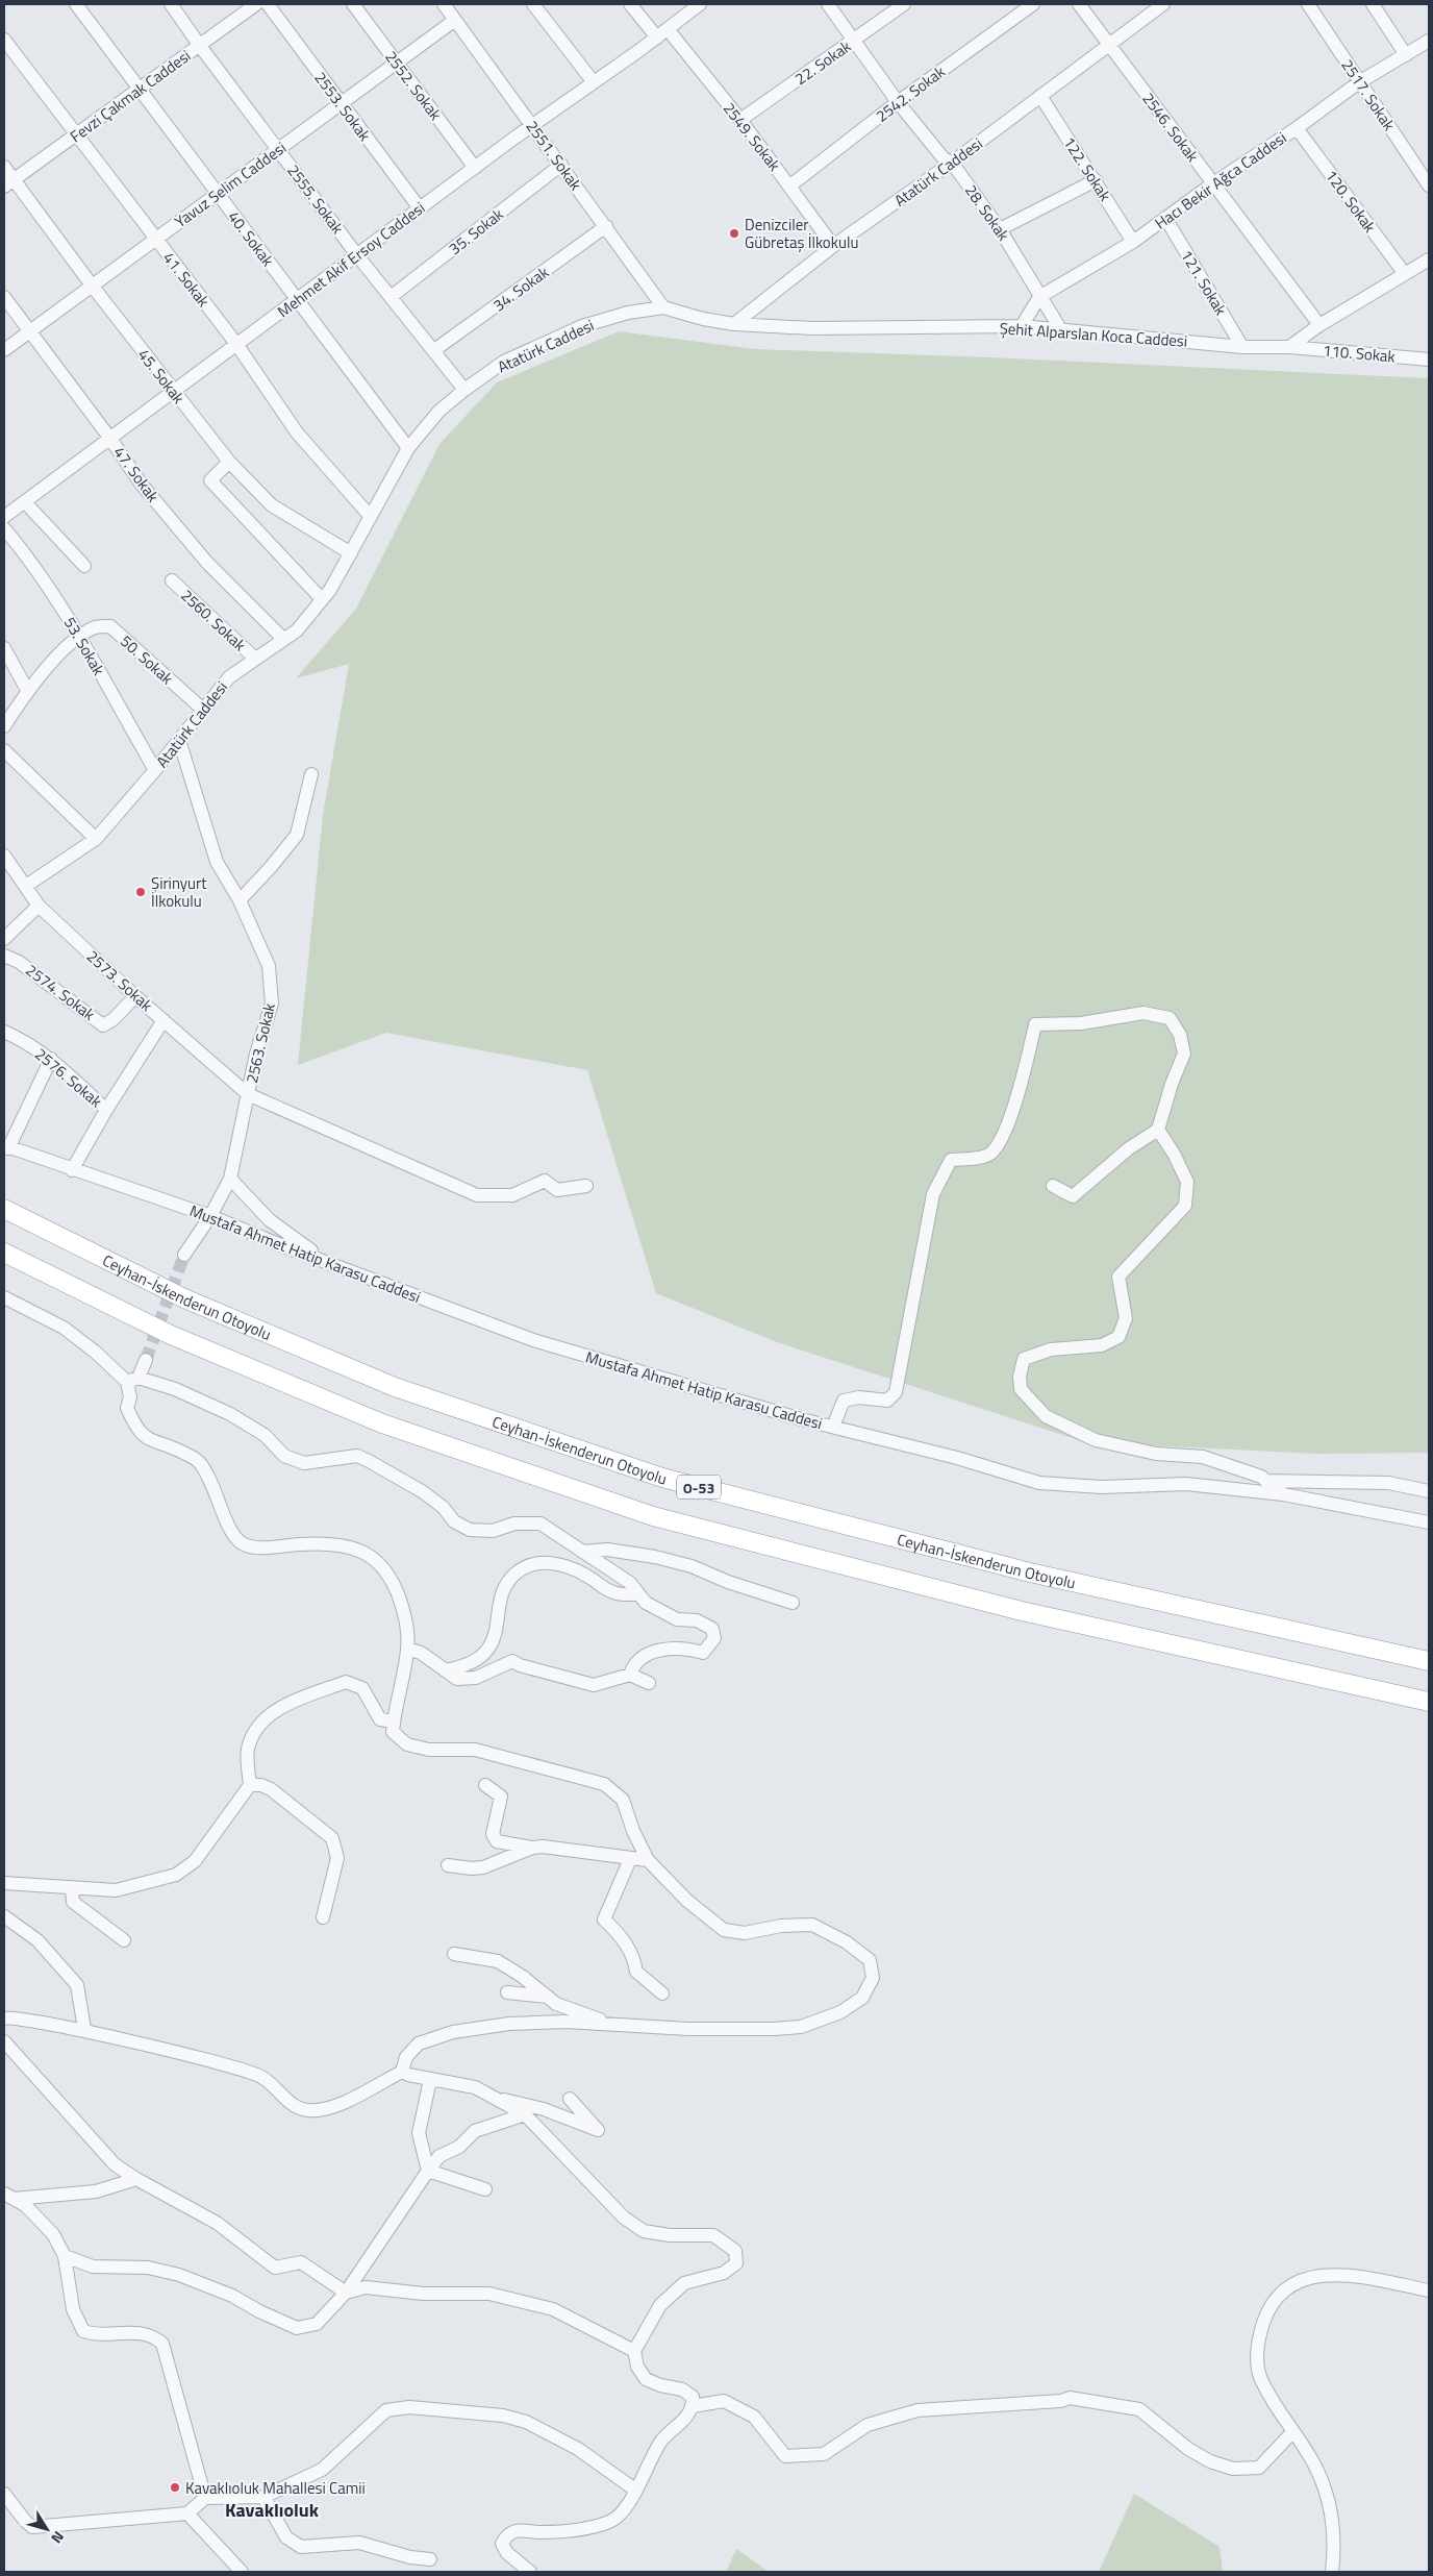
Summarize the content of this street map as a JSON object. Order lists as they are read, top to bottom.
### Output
{
  "streets": {
    "highway": ["Ceyhan-İskenderun Otoyolu", "O-53"],
    "street": [
      "22. Sokak",
      "2552. Sokak",
      "2542. Sokak",
      "2517. Sokak",
      "Fevzi Çakmak Caddesi",
      "2553. Sokak",
      "2546. Sokak",
      "2549. Sokak",
      "2551. Sokak",
      "122. Sokak",
      "Atatürk Caddesi",
      "Hacı Bekir Ağca Caddesi",
      "Yavuz Selim Caddesi",
      "2555. Sokak",
      "120. Sokak",
      "28. Sokak",
      "35. Sokak",
      "40. Sokak",
      "Mehmet Akif Ersoy Caddesi",
      "41. Sokak",
      "121. Sokak",
      "34. Sokak",
      "Şehit Alparslan Koca Caddesi",
      "110. Sokak",
      "45. Sokak",
      "47. Sokak",
      "2560. Sokak",
      "53. Sokak",
      "50. Sokak",
      "2573. Sokak",
      "2574. Sokak",
      "2563. Sokak",
      "2576. Sokak",
      "Mustafa Ahmet Hatip Karasu Caddesi"
    ]
  },
  "crossings": [
    ["22. Sokak", "2549. Sokak"],
    ["22. Sokak", "28. Sokak"],
    ["2552. Sokak", "Yavuz Selim Caddesi"],
    ["2552. Sokak", "Mehmet Akif Ersoy Caddesi"],
    ["2542. Sokak", "2549. Sokak"],
    ["2542. Sokak", "28. Sokak"],
    ["2517. Sokak", "Hacı Bekir Ağca Caddesi"],
    ["Fevzi Çakmak Caddesi", "2555. Sokak"],
    ["Fevzi Çakmak Caddesi", "40. Sokak"],
    ["Fevzi Çakmak Caddesi", "41. Sokak"],
    ["Fevzi Çakmak Caddesi", "45. Sokak"],
    ["2553. Sokak", "Yavuz Selim Caddesi"],
    ["2553. Sokak", "Mehmet Akif Ersoy Caddesi"],
    ["2546. Sokak", "Atatürk Caddesi"],
    ["2546. Sokak", "Hacı Bekir Ağca Caddesi"],
    ["2549. Sokak", "Atatürk Caddesi"],
    ["2549. Sokak", "Mehmet Akif Ersoy Caddesi"],
    ["2551. Sokak", "Atatürk Caddesi"],
    ["2551. Sokak", "Yavuz Selim Caddesi"],
    ["2551. Sokak", "35. Sokak"],
    ["2551. Sokak", "Mehmet Akif Ersoy Caddesi"],
    ["2551. Sokak", "34. Sokak"],
    ["122. Sokak", "Atatürk Caddesi"],
    ["122. Sokak", "Hacı Bekir Ağca Caddesi"],
    ["Atatürk Caddesi", "2555. Sokak"],
    ["Atatürk Caddesi", "28. Sokak"],
    ["Atatürk Caddesi", "40. Sokak"],
    ["Atatürk Caddesi", "41. Sokak"],
    ["Atatürk Caddesi", "Şehit Alparslan Koca Caddesi"],
    ["Atatürk Caddesi", "45. Sokak"],
    ["Atatürk Caddesi", "47. Sokak"],
    ["Atatürk Caddesi", "2560. Sokak"],
    ["Atatürk Caddesi", "53. Sokak"],
    ["Atatürk Caddesi", "50. Sokak"],
    ["Atatürk Caddesi", "2573. Sokak"],
    ["Atatürk Caddesi", "2563. Sokak"],
    ["Hacı Bekir Ağca Caddesi", "120. Sokak"],
    ["Hacı Bekir Ağca Caddesi", "28. Sokak"],
    ["Hacı Bekir Ağca Caddesi", "121. Sokak"],
    ["Hacı Bekir Ağca Caddesi", "Şehit Alparslan Koca Caddesi"],
    ["Yavuz Selim Caddesi", "2555. Sokak"],
    ["Yavuz Selim Caddesi", "40. Sokak"],
    ["Yavuz Selim Caddesi", "41. Sokak"],
    ["Yavuz Selim Caddesi", "45. Sokak"],
    ["Yavuz Selim Caddesi", "47. Sokak"],
    ["2555. Sokak", "35. Sokak"],
    ["2555. Sokak", "Mehmet Akif Ersoy Caddesi"],
    ["2555. Sokak", "34. Sokak"],
    ["28. Sokak", "Şehit Alparslan Koca Caddesi"],
    ["40. Sokak", "Mehmet Akif Ersoy Caddesi"],
    ["Mehmet Akif Ersoy Caddesi", "41. Sokak"],
    ["Mehmet Akif Ersoy Caddesi", "45. Sokak"],
    ["Mehmet Akif Ersoy Caddesi", "47. Sokak"],
    ["121. Sokak", "Şehit Alparslan Koca Caddesi"],
    ["Şehit Alparslan Koca Caddesi", "110. Sokak"],
    ["53. Sokak", "50. Sokak"],
    ["2573. Sokak", "2574. Sokak"],
    ["2573. Sokak", "2563. Sokak"],
    ["2573. Sokak", "2576. Sokak"],
    ["2563. Sokak", "Mustafa Ahmet Hatip Karasu Caddesi"],
    ["2576. Sokak", "Mustafa Ahmet Hatip Karasu Caddesi"]
  ],
  "districts": ["Kavaklıoluk"],
  "places": ["Denizciler Gübretaş İlkokulu", "Şirinyurt İlkokulu", "Kavaklıoluk Mahallesi Camii"],
  "north": "bottom right"
}
